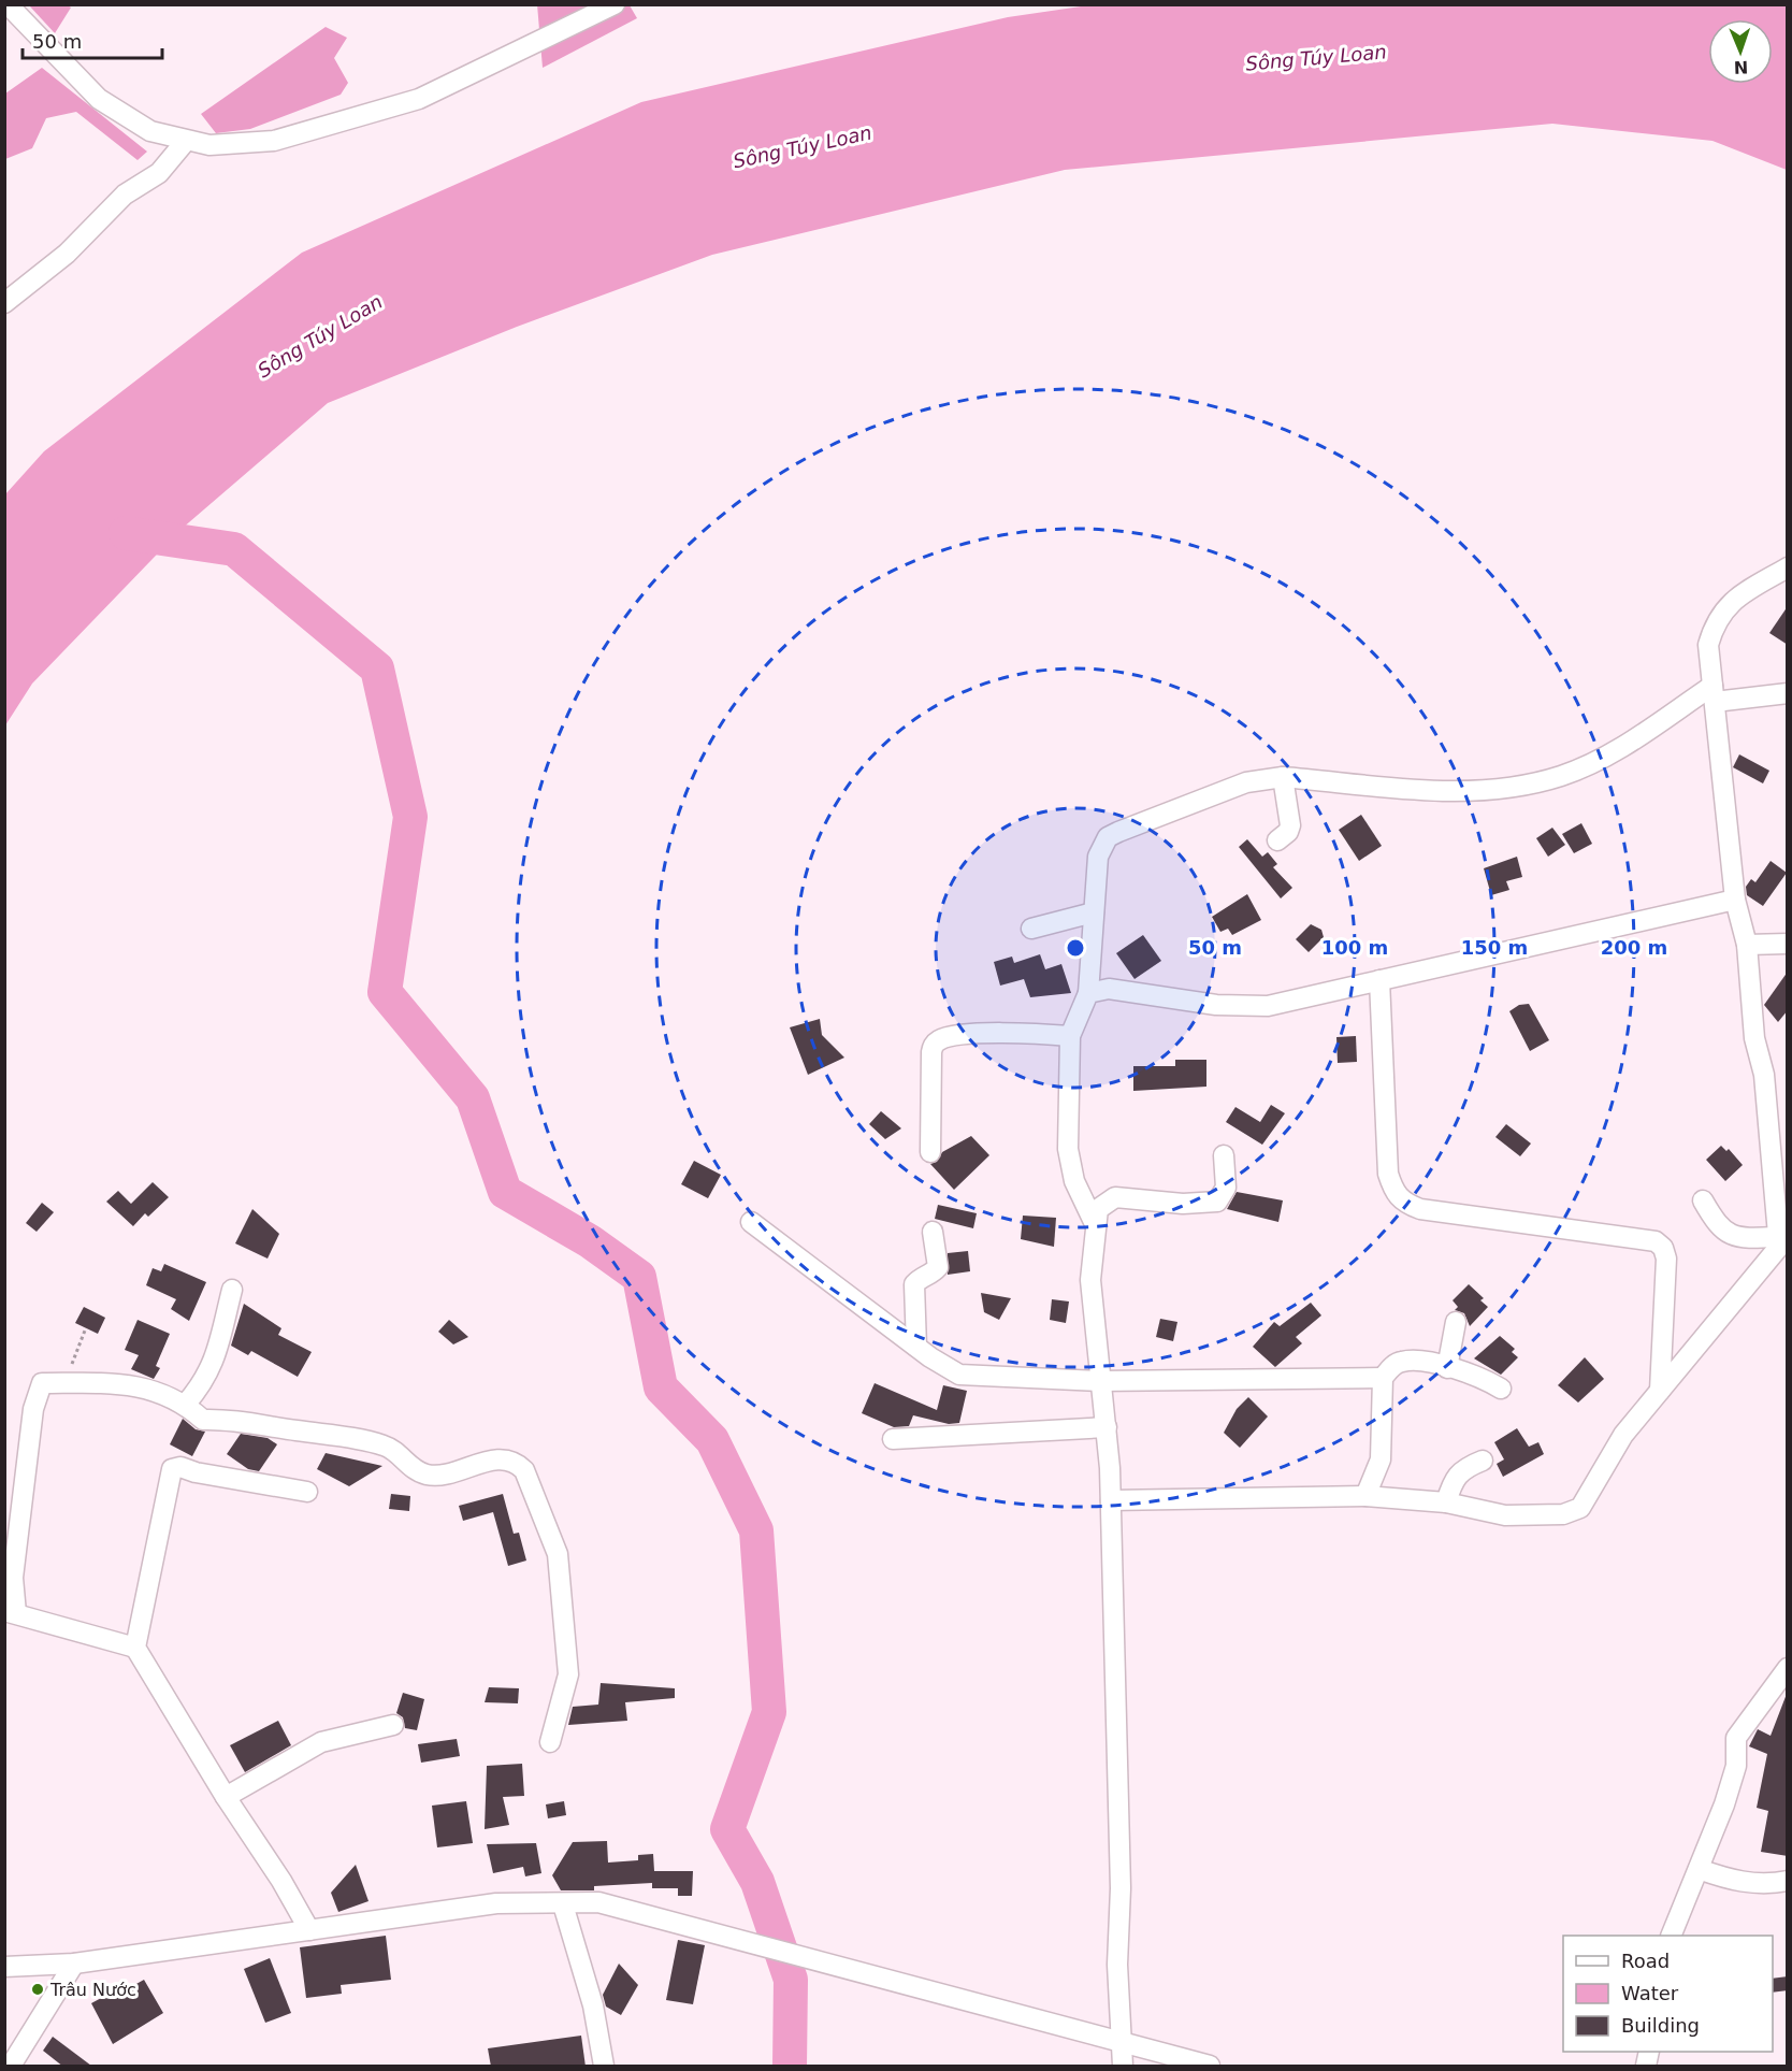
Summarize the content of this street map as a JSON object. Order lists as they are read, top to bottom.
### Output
{
  "water": ["Sông Túy Loan"],
  "places": ["Trâu Nước"],
  "legend": ["Road", "Water", "Building"],
  "scale_bar": "50 m",
  "north": "bottom",
  "rings": [
    "50 m",
    "100 m",
    "150 m",
    "200 m"
  ]
}
